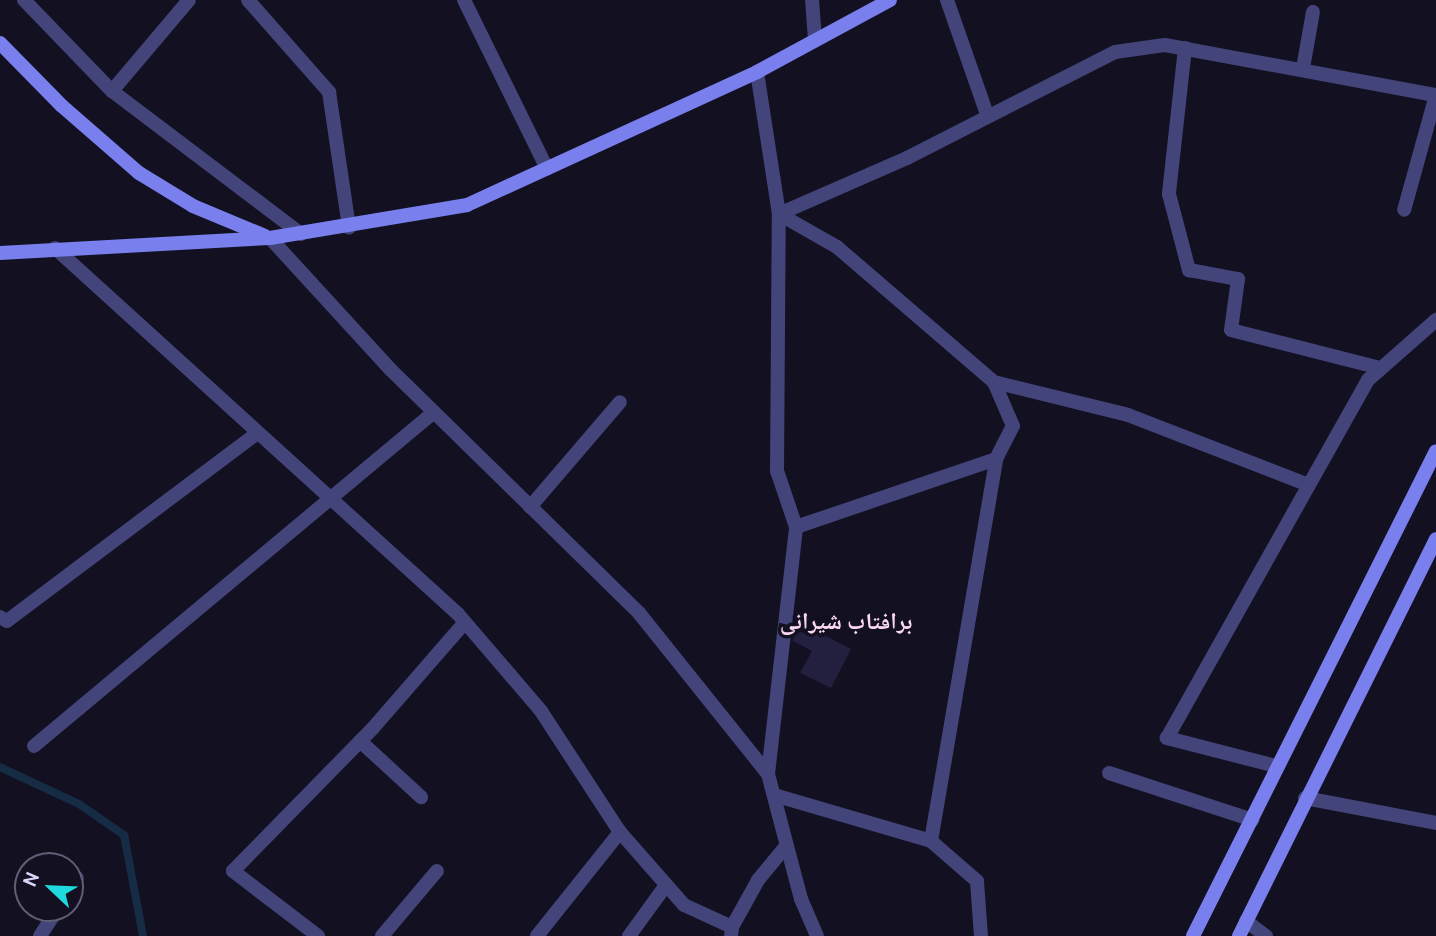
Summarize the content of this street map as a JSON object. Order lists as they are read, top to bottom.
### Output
{
  "districts": ["برافتاب شیرانی"],
  "north": "top left"
}
